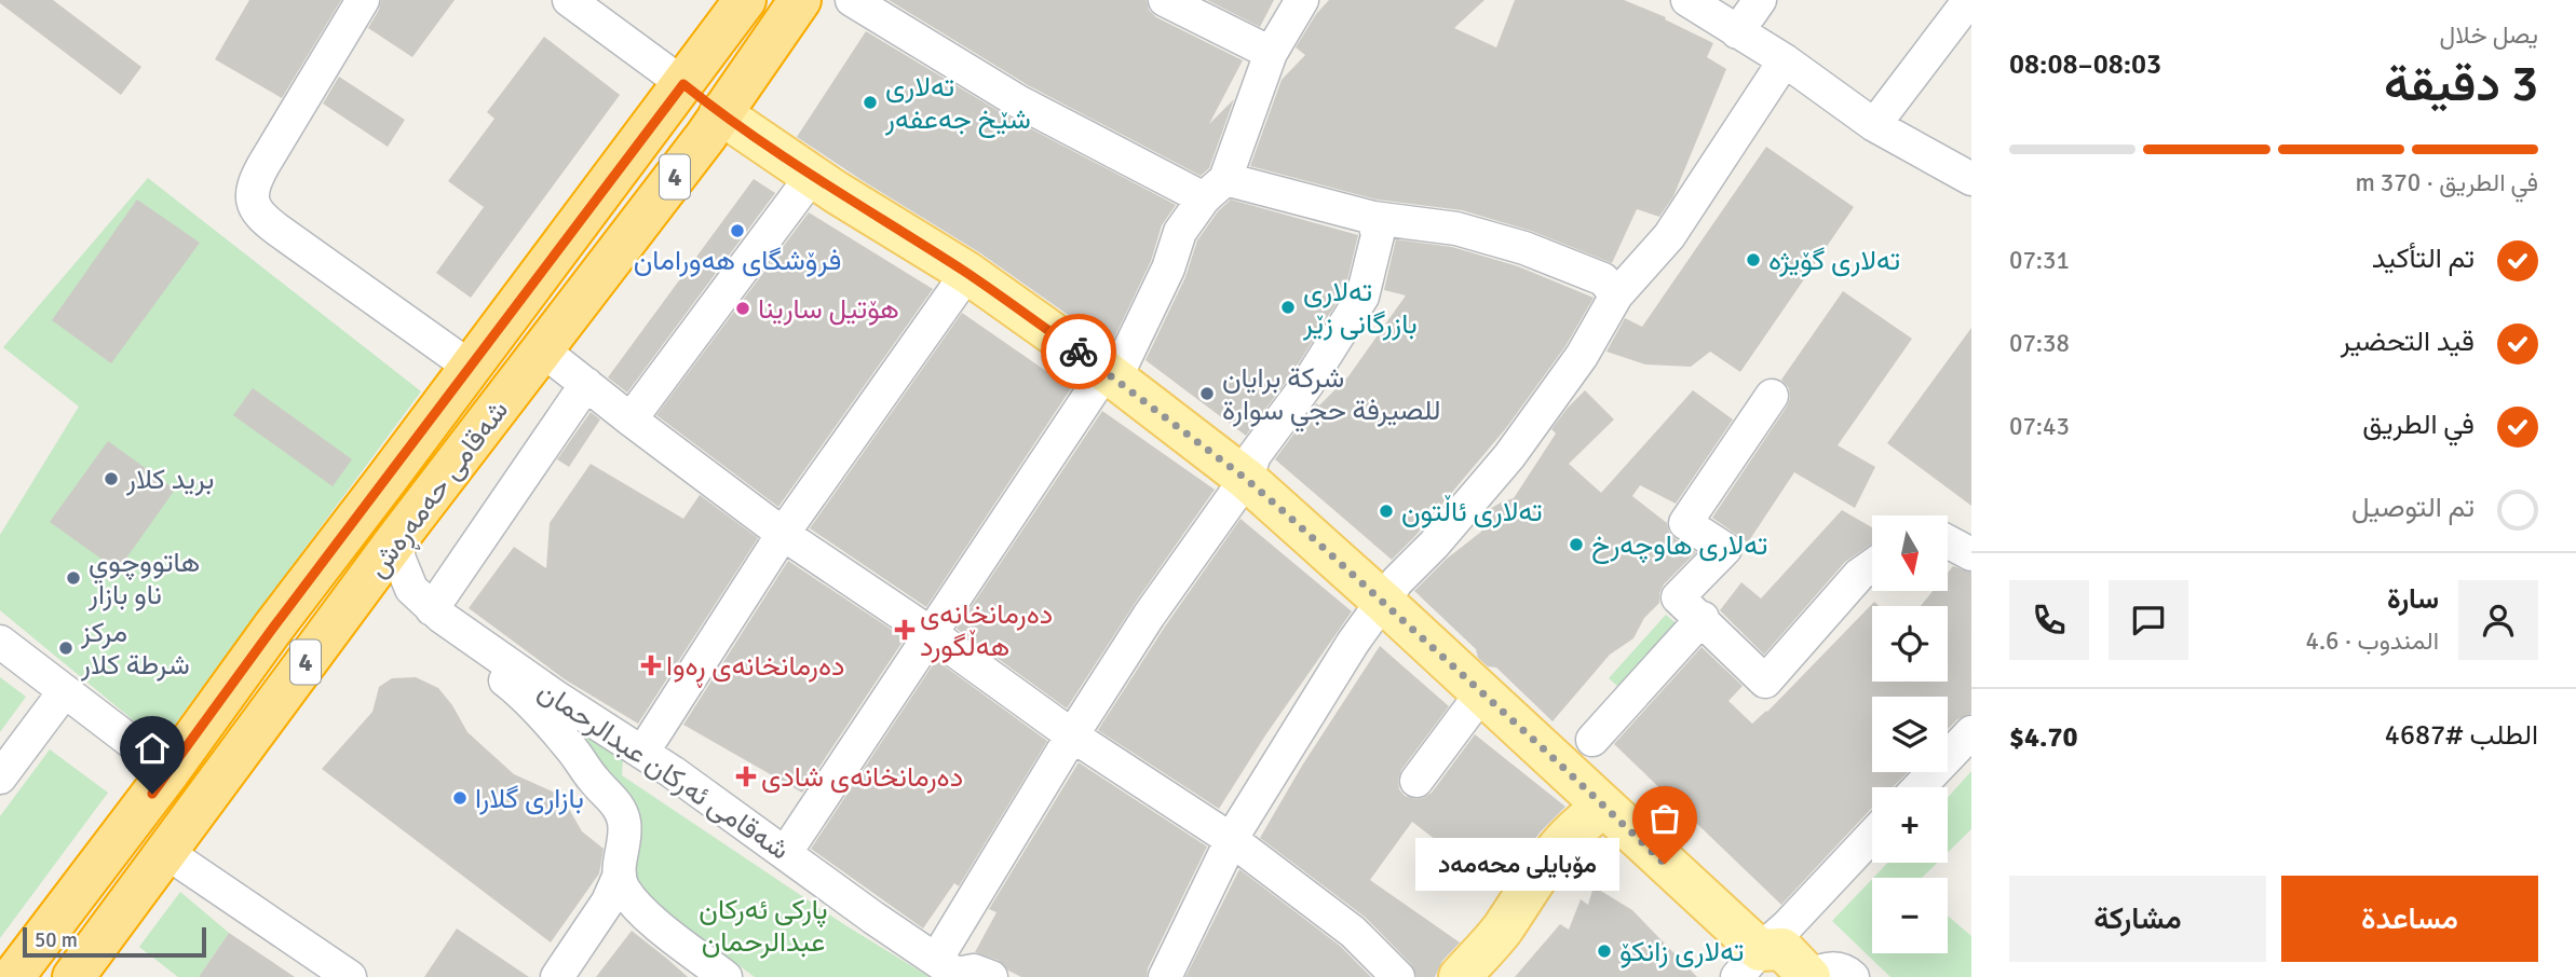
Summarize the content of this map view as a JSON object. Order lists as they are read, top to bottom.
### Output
{
  "streets": {
    "highway": ["4", "شەقامی حەمەڕەش"],
    "street": ["شەقامی ئەرکان عبدالرحمان"]
  },
  "crossings": [
    ["شەقامی حەمەڕەش", "شەقامی ئەرکان عبدالرحمان"]
  ],
  "parks": ["پارکی ئەرکان عبدالرحمان"],
  "places": {
    "other": [
      "تەلاری شێخ جەعفەر",
      "فرۆشگای هەورامان",
      "تەلاری گۆیژە",
      "تەلاری بازرگانی زێر",
      "هۆتیل سارینا",
      "شركة برايان للصيرفة حجي سوارة",
      "بريد كلار",
      "تەلاری ئاڵتون",
      "تەلاری هاوچەرخ",
      "هاتووچوي ناو بازار",
      "مركز شرطة كلار",
      "بازاری گلارا",
      "مۆبایلی محەمەد",
      "تەلاری زانکۆ"
    ],
    "health": ["دەرمانخانەی هەڵگورد", "دەرمانخانەی ڕەوا", "دەرمانخانەی شادی"]
  },
  "scale_bar": "50 m",
  "north": "bottom",
  "page": {
    "heading": ["3 دقيقة", "يصل خلال", "08:03–08:08"],
    "panel": [
      "سارة",
      "المندوب · 4.6",
      "الطلب #4687",
      "$4.70"
    ],
    "bar": "في الطريق · 370 m",
    "list": [
      ["تم التأكيد", "07:31"],
      ["قيد التحضير", "07:38"],
      ["في الطريق", "07:43"],
      "تم التوصيل"
    ],
    "map_buttons": ["+", "−"],
    "bubble": "مۆبایلی محەمەد",
    "buttons": ["مساعدة", "مشاركة"],
    "scale": "50 m"
  }
}
